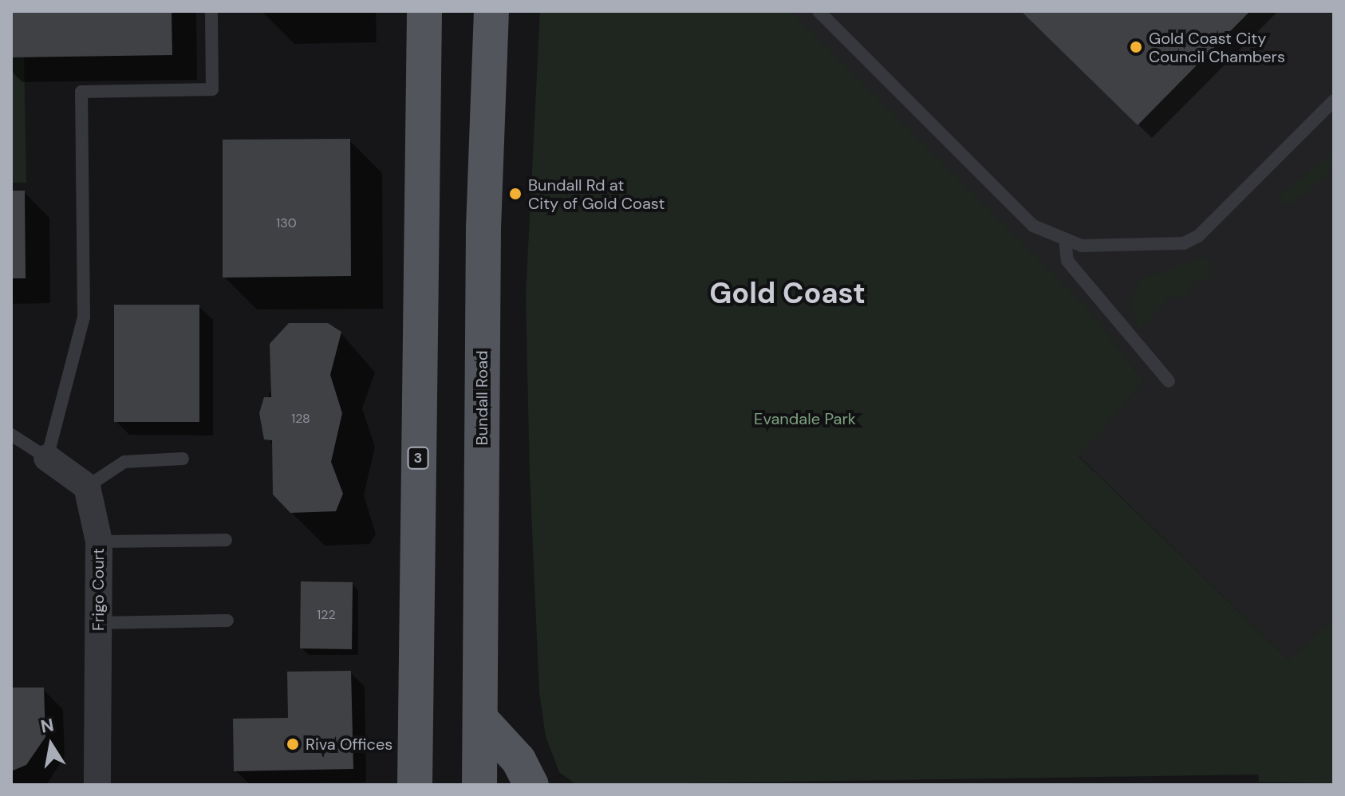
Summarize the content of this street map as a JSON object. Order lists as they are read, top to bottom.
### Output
{
  "streets": {
    "main road": ["Bundall Road", "3"],
    "street": ["Frigo Court"]
  },
  "districts": ["Gold Coast"],
  "parks": ["Evandale Park"],
  "places": ["Gold Coast City Council Chambers", "Bundall Rd at City of Gold Coast", "Riva Offices"],
  "house_numbers": ["130", "128", "122"],
  "north": "top"
}
